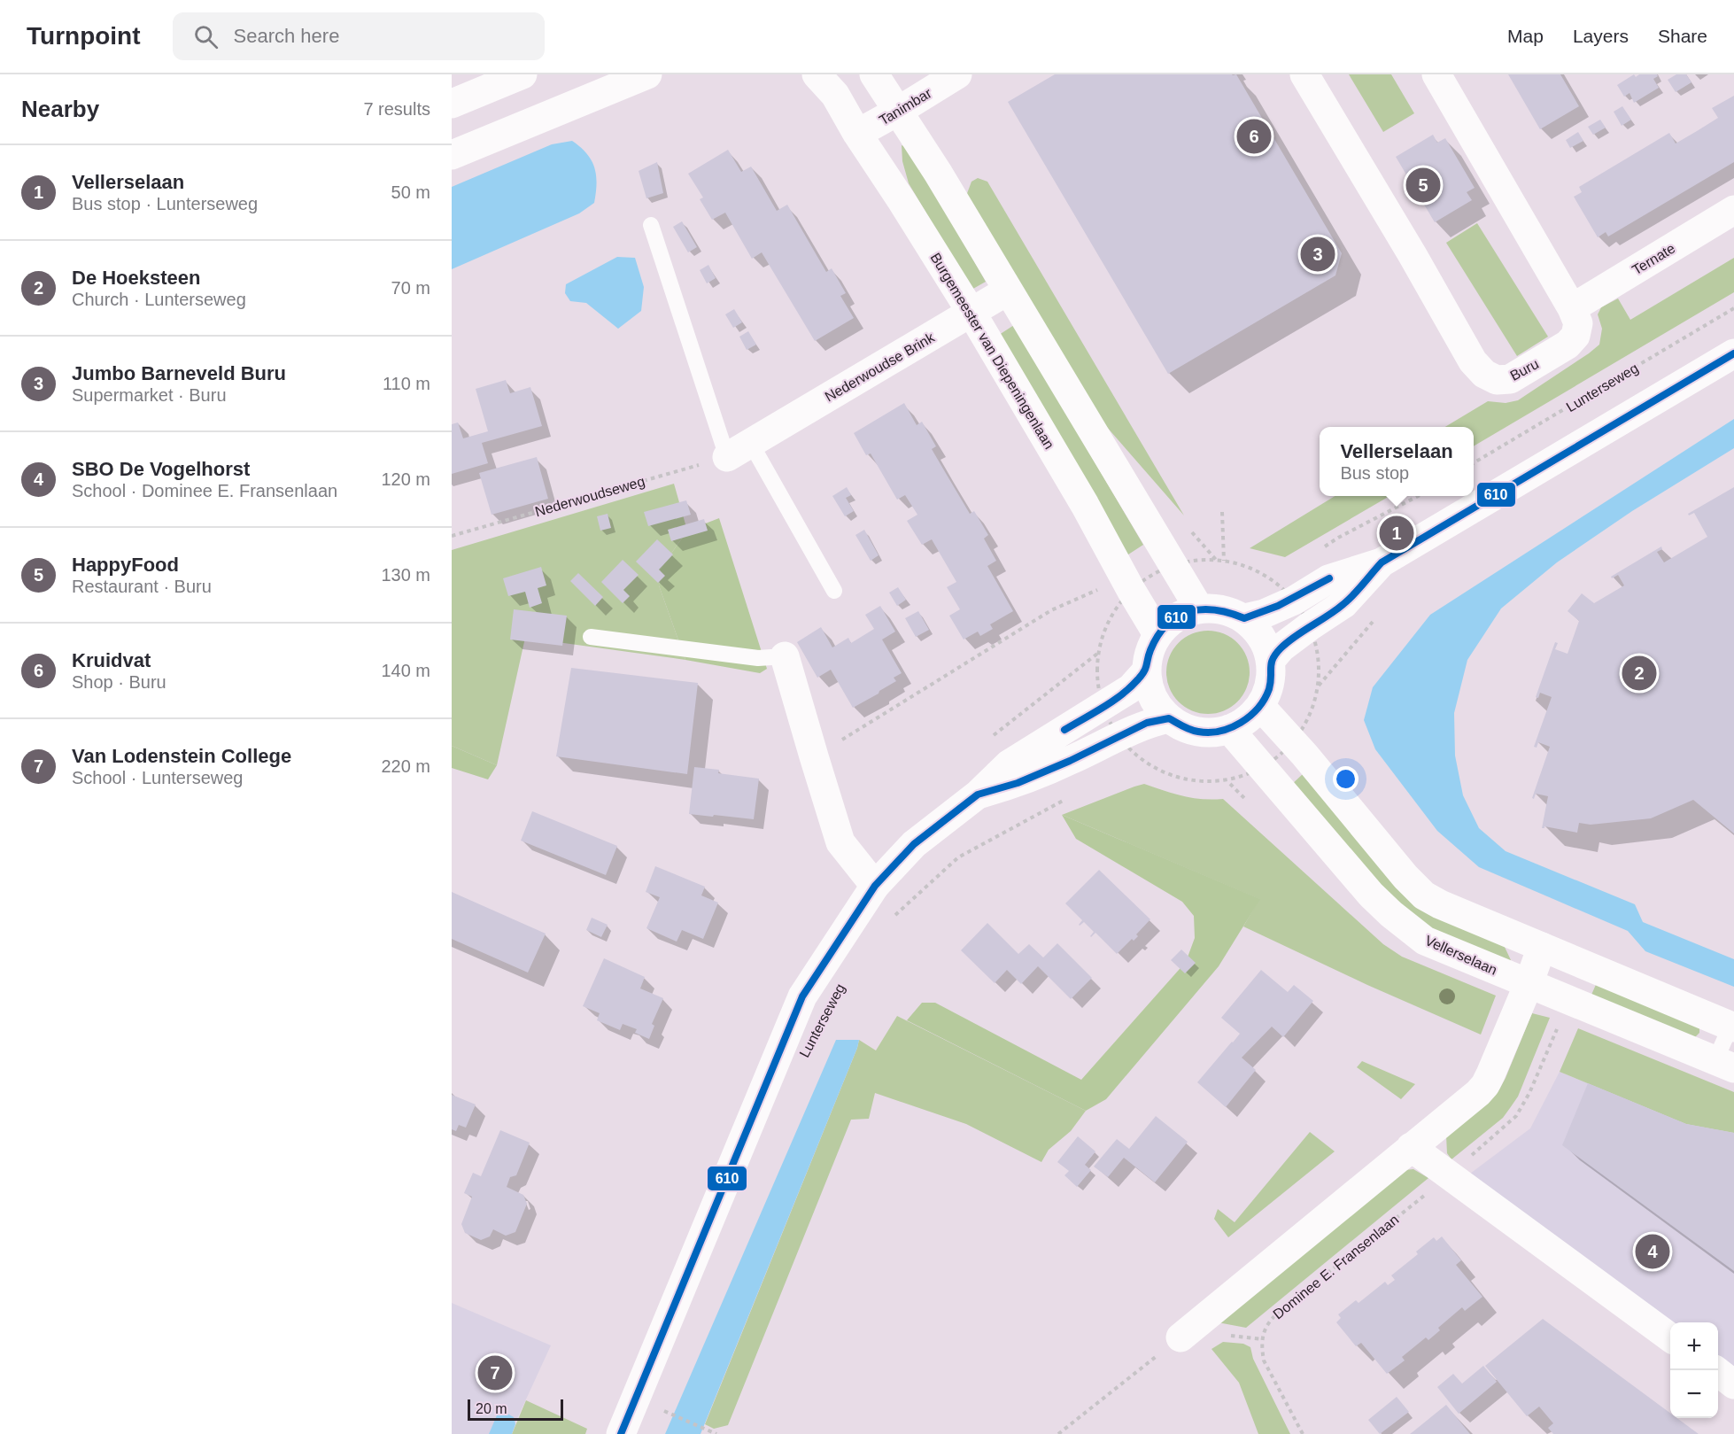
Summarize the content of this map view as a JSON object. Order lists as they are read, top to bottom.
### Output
{
  "streets": {
    "street": [
      "Tanimbar",
      "Ternate",
      "Burgemeester van Diepeningenlaan",
      "Nederwoudse Brink",
      "Buru",
      "Lunterseweg",
      "Vellerselaan"
    ],
    "path": ["Nederwoudseweg", "Dominee E. Fransenlaan"]
  },
  "crossings": [
    ["Tanimbar", "Burgemeester van Diepeningenlaan"],
    ["Ternate", "Buru"],
    ["Burgemeester van Diepeningenlaan", "Nederwoudse Brink"],
    ["Burgemeester van Diepeningenlaan", "Lunterseweg"],
    ["Burgemeester van Diepeningenlaan", "Vellerselaan"],
    ["Nederwoudse Brink", "Nederwoudseweg"],
    ["Lunterseweg", "Vellerselaan"],
    ["Vellerselaan", "Dominee E. Fransenlaan"]
  ],
  "lines": ["transit line 610"],
  "scale_bar": "20 m",
  "page": {
    "header": "Turnpoint",
    "search": "Search here",
    "nav": ["Map", "Layers", "Share"],
    "heading": ["Nearby", "7 results"],
    "pins": [
      "6",
      "5",
      "3",
      "1",
      "2",
      "4",
      "7"
    ],
    "list": [
      {
        "mark": "1",
        "name": "Vellerselaan",
        "note": "Bus stop · Lunterseweg",
        "value": "50 m"
      },
      {
        "mark": "2",
        "name": "De Hoeksteen",
        "note": "Church · Lunterseweg",
        "value": "70 m"
      },
      {
        "mark": "3",
        "name": "Jumbo Barneveld Buru",
        "note": "Supermarket · Buru",
        "value": "110 m"
      },
      {
        "mark": "4",
        "name": "SBO De Vogelhorst",
        "note": "School · Dominee E. Fransenlaan",
        "value": "120 m"
      },
      {
        "mark": "5",
        "name": "HappyFood",
        "note": "Restaurant · Buru",
        "value": "130 m"
      },
      {
        "mark": "6",
        "name": "Kruidvat",
        "note": "Shop · Buru",
        "value": "140 m"
      },
      {
        "mark": "7",
        "name": "Van Lodenstein College",
        "note": "School · Lunterseweg",
        "value": "220 m"
      }
    ],
    "popup": ["Vellerselaan", "Bus stop"],
    "map_buttons": ["+", "−"],
    "scale": "20 m"
  }
}
